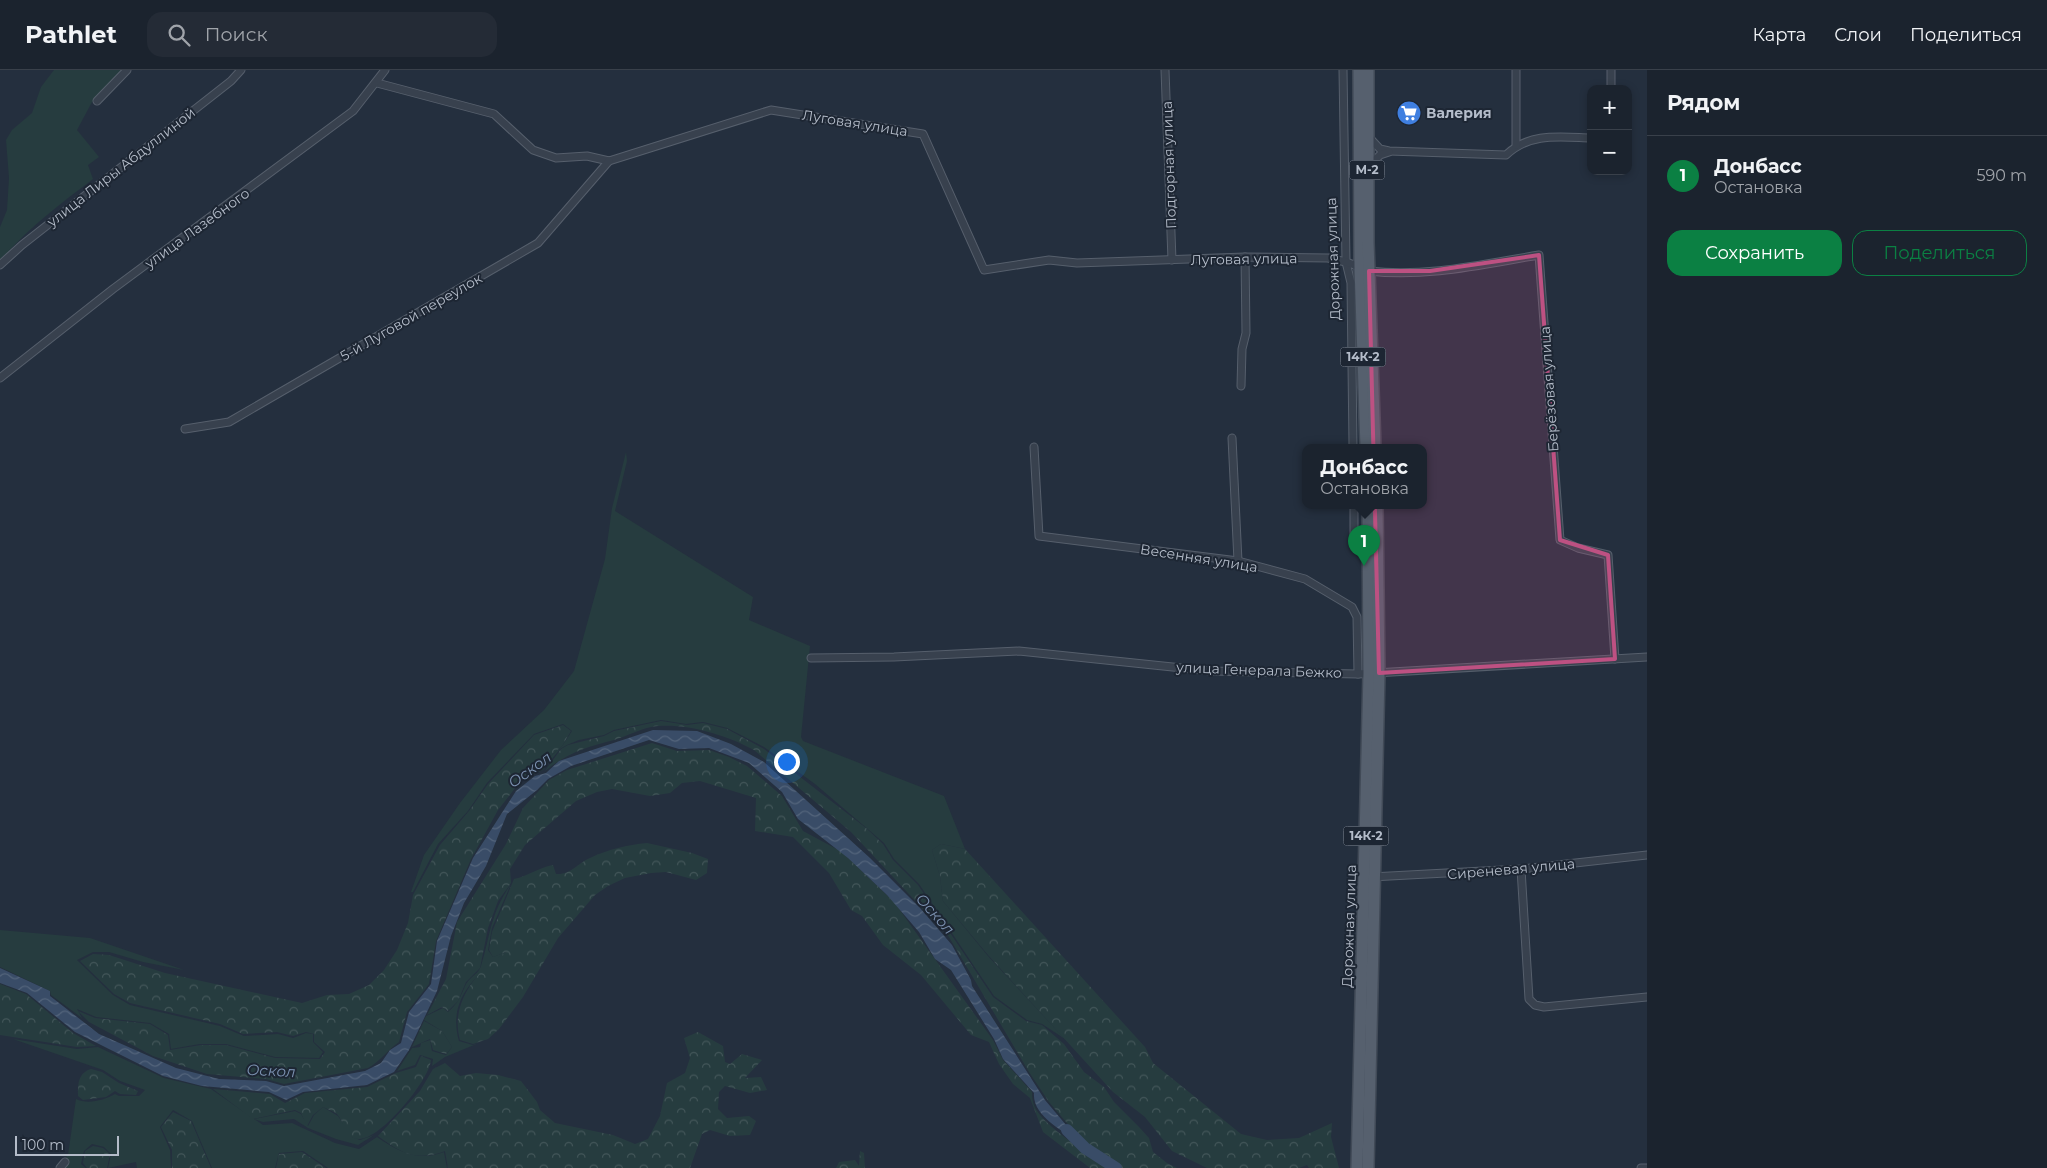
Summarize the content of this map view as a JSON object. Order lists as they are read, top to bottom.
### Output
{
  "streets": {
    "main road": ["М-2", "Дорожная улица", "14К-2"],
    "street": [
      "Луговая улица",
      "Подгорная улица",
      "улица Лиры Абдуллиной",
      "улица Лазебного",
      "5-й Луговой переулок",
      "Берёзовая улица",
      "Весенняя улица",
      "улица Генерала Бежко",
      "Сиреневая улица"
    ]
  },
  "crossings": [
    ["Луговая улица", "Подгорная улица"],
    ["Луговая улица", "улица Лазебного"],
    ["Луговая улица", "Дорожная улица"],
    ["Луговая улица", "5-й Луговой переулок"],
    ["Луговая улица", "Берёзовая улица"],
    ["Дорожная улица", "Берёзовая улица"],
    ["Дорожная улица", "Весенняя улица"],
    ["Дорожная улица", "улица Генерала Бежко"],
    ["Дорожная улица", "Сиреневая улица"],
    ["Берёзовая улица", "улица Генерала Бежко"],
    ["Весенняя улица", "улица Генерала Бежко"]
  ],
  "water": ["Оскол"],
  "places": {
    "supermarket": ["Валерия"]
  },
  "scale_bar": "100 m",
  "page": {
    "header": "Pathlet",
    "search": "Поиск",
    "nav": ["Карта", "Слои", "Поделиться"],
    "heading": "Рядом",
    "map_buttons": ["+", "−"],
    "list": [
      {
        "mark": "1",
        "name": "Донбасс",
        "note": "Остановка",
        "value": "590 m"
      }
    ],
    "buttons": ["Сохранить", "Поделиться"],
    "popup": ["Донбасс", "Остановка"],
    "pins": "1",
    "scale": "100 m"
  }
}
